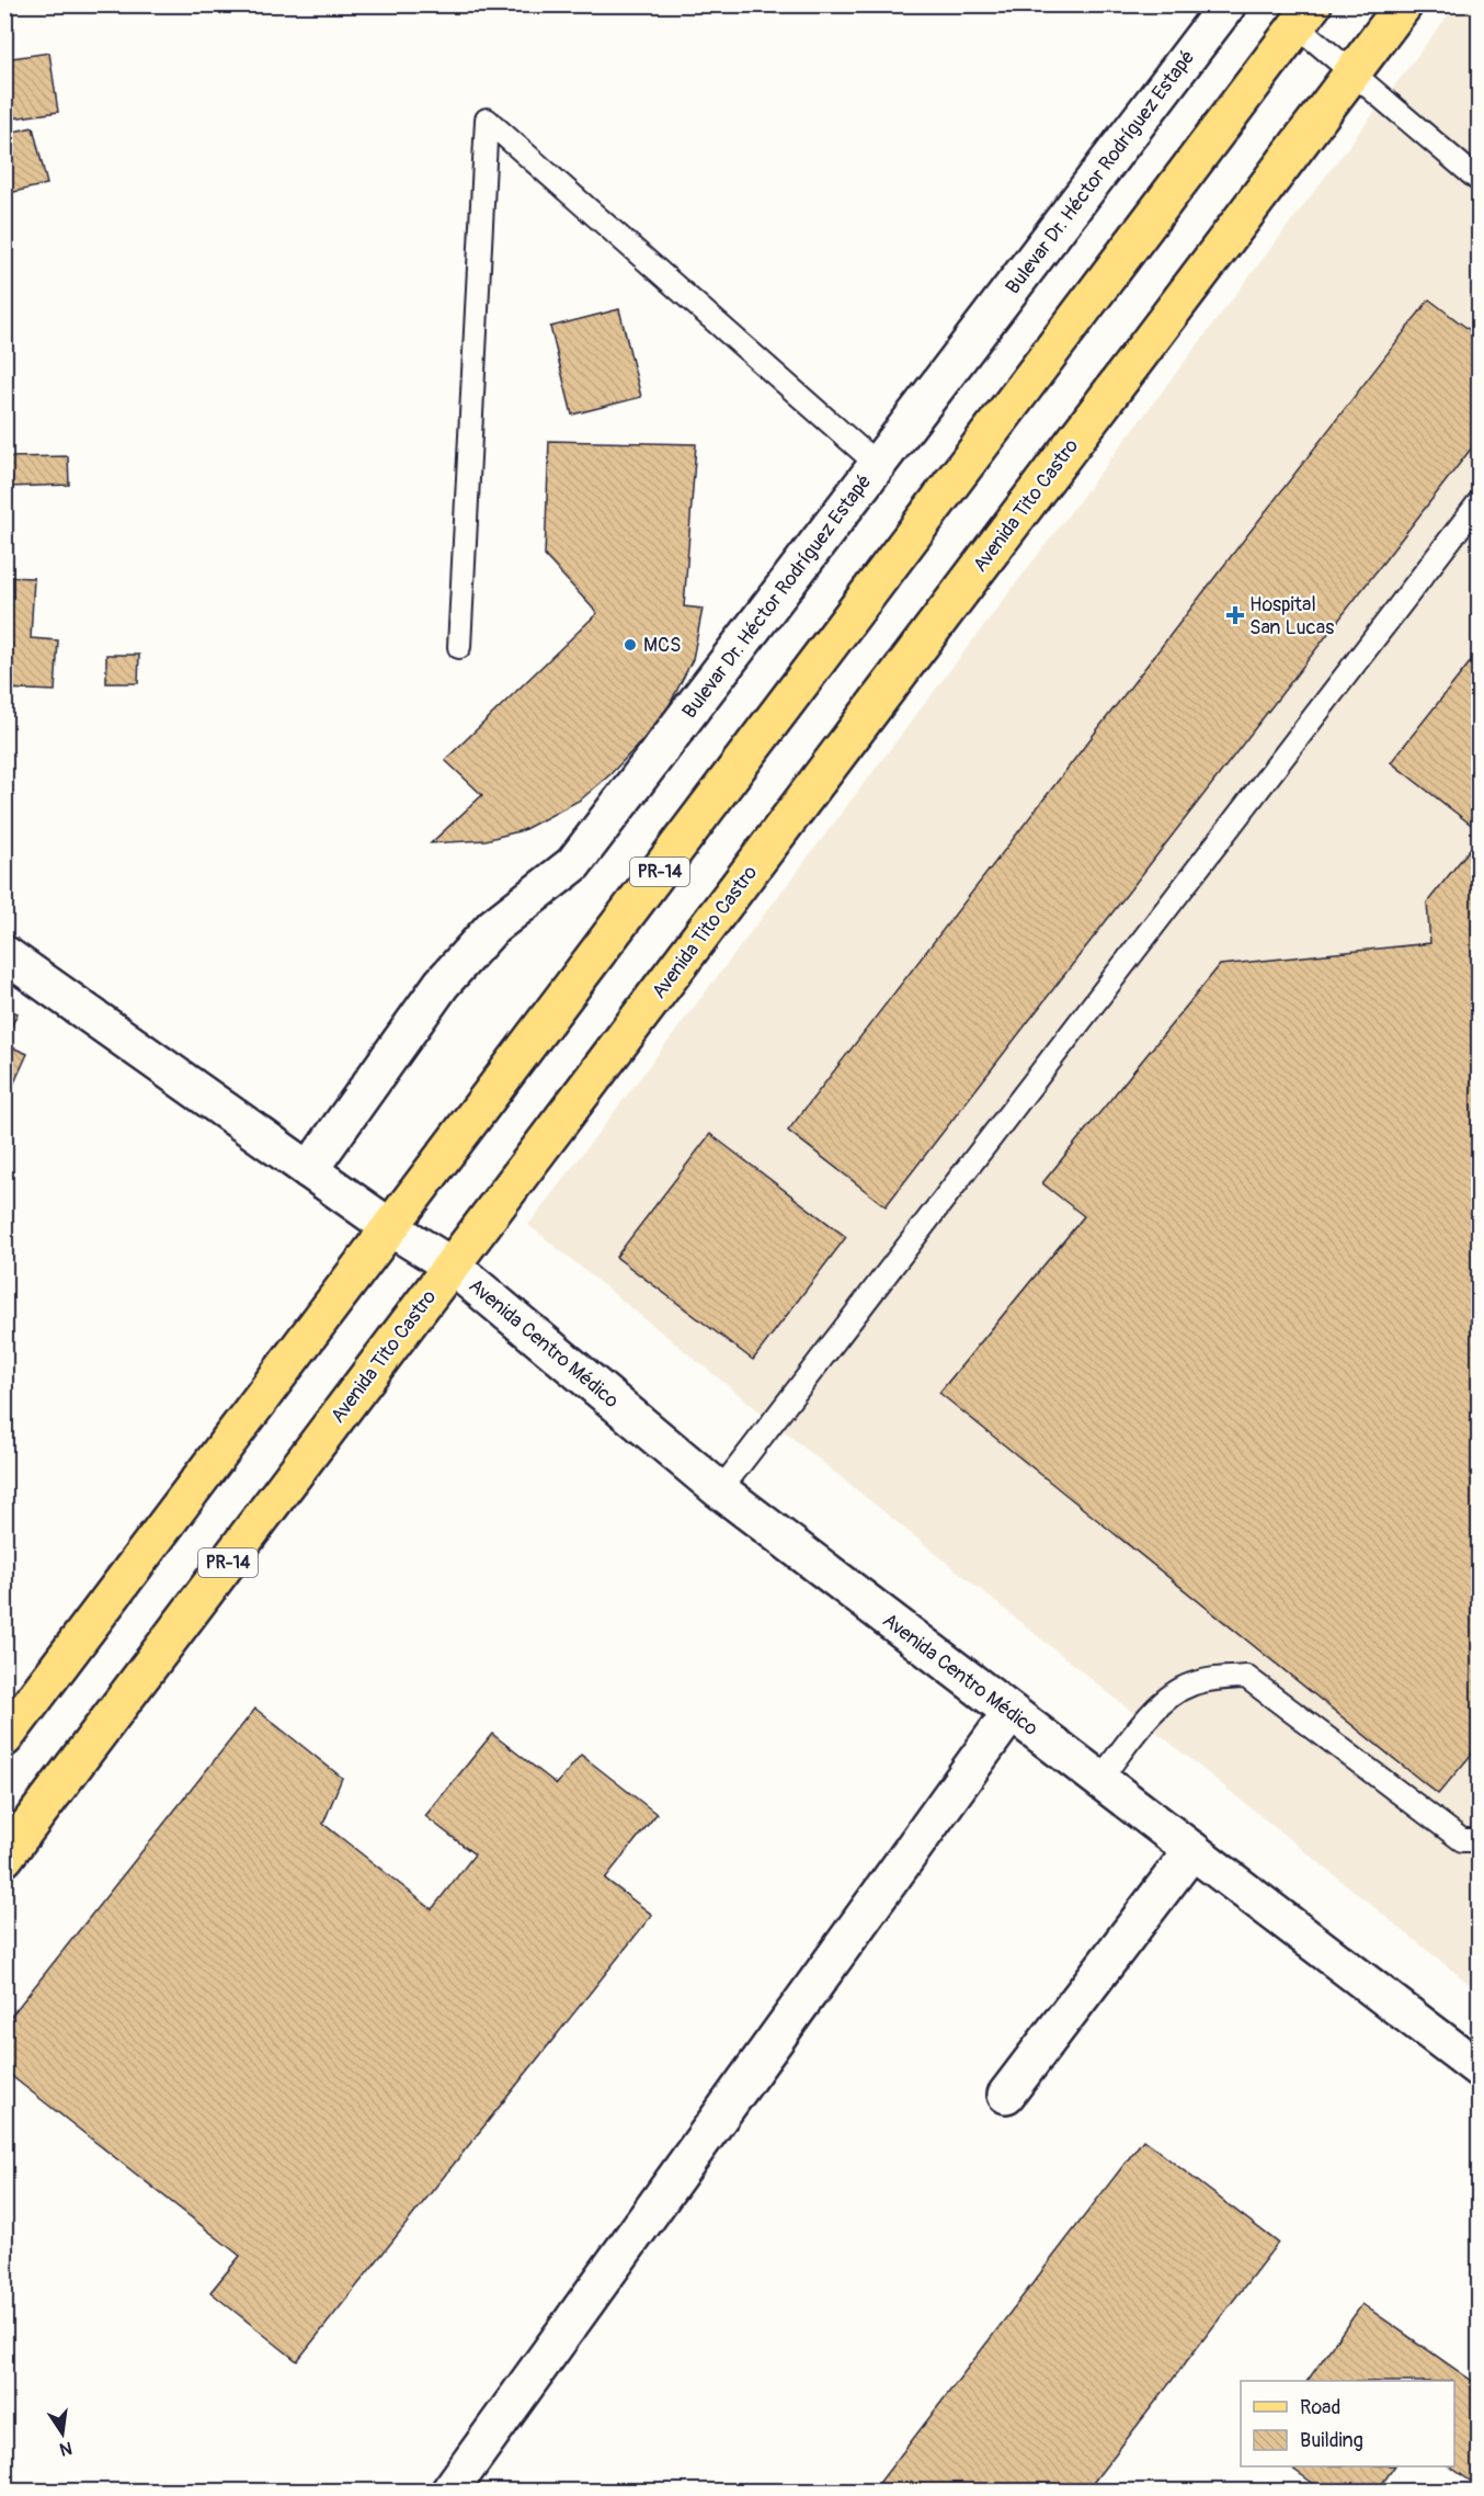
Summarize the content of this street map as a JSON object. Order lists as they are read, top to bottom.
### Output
{
  "streets": {
    "main road": ["Avenida Tito Castro", "PR-14"],
    "street": ["Bulevar Dr. Héctor Rodríguez Estapé", "Avenida Centro Médico"]
  },
  "crossings": [
    ["Bulevar Dr. Héctor Rodríguez Estapé", "Avenida Centro Médico"],
    ["Avenida Tito Castro", "Avenida Centro Médico"],
    ["PR-14", "Avenida Centro Médico"]
  ],
  "places": {
    "health": ["Hospital San Lucas"],
    "other": ["MCS"]
  },
  "legend": ["Road", "Building"],
  "north": "bottom"
}
